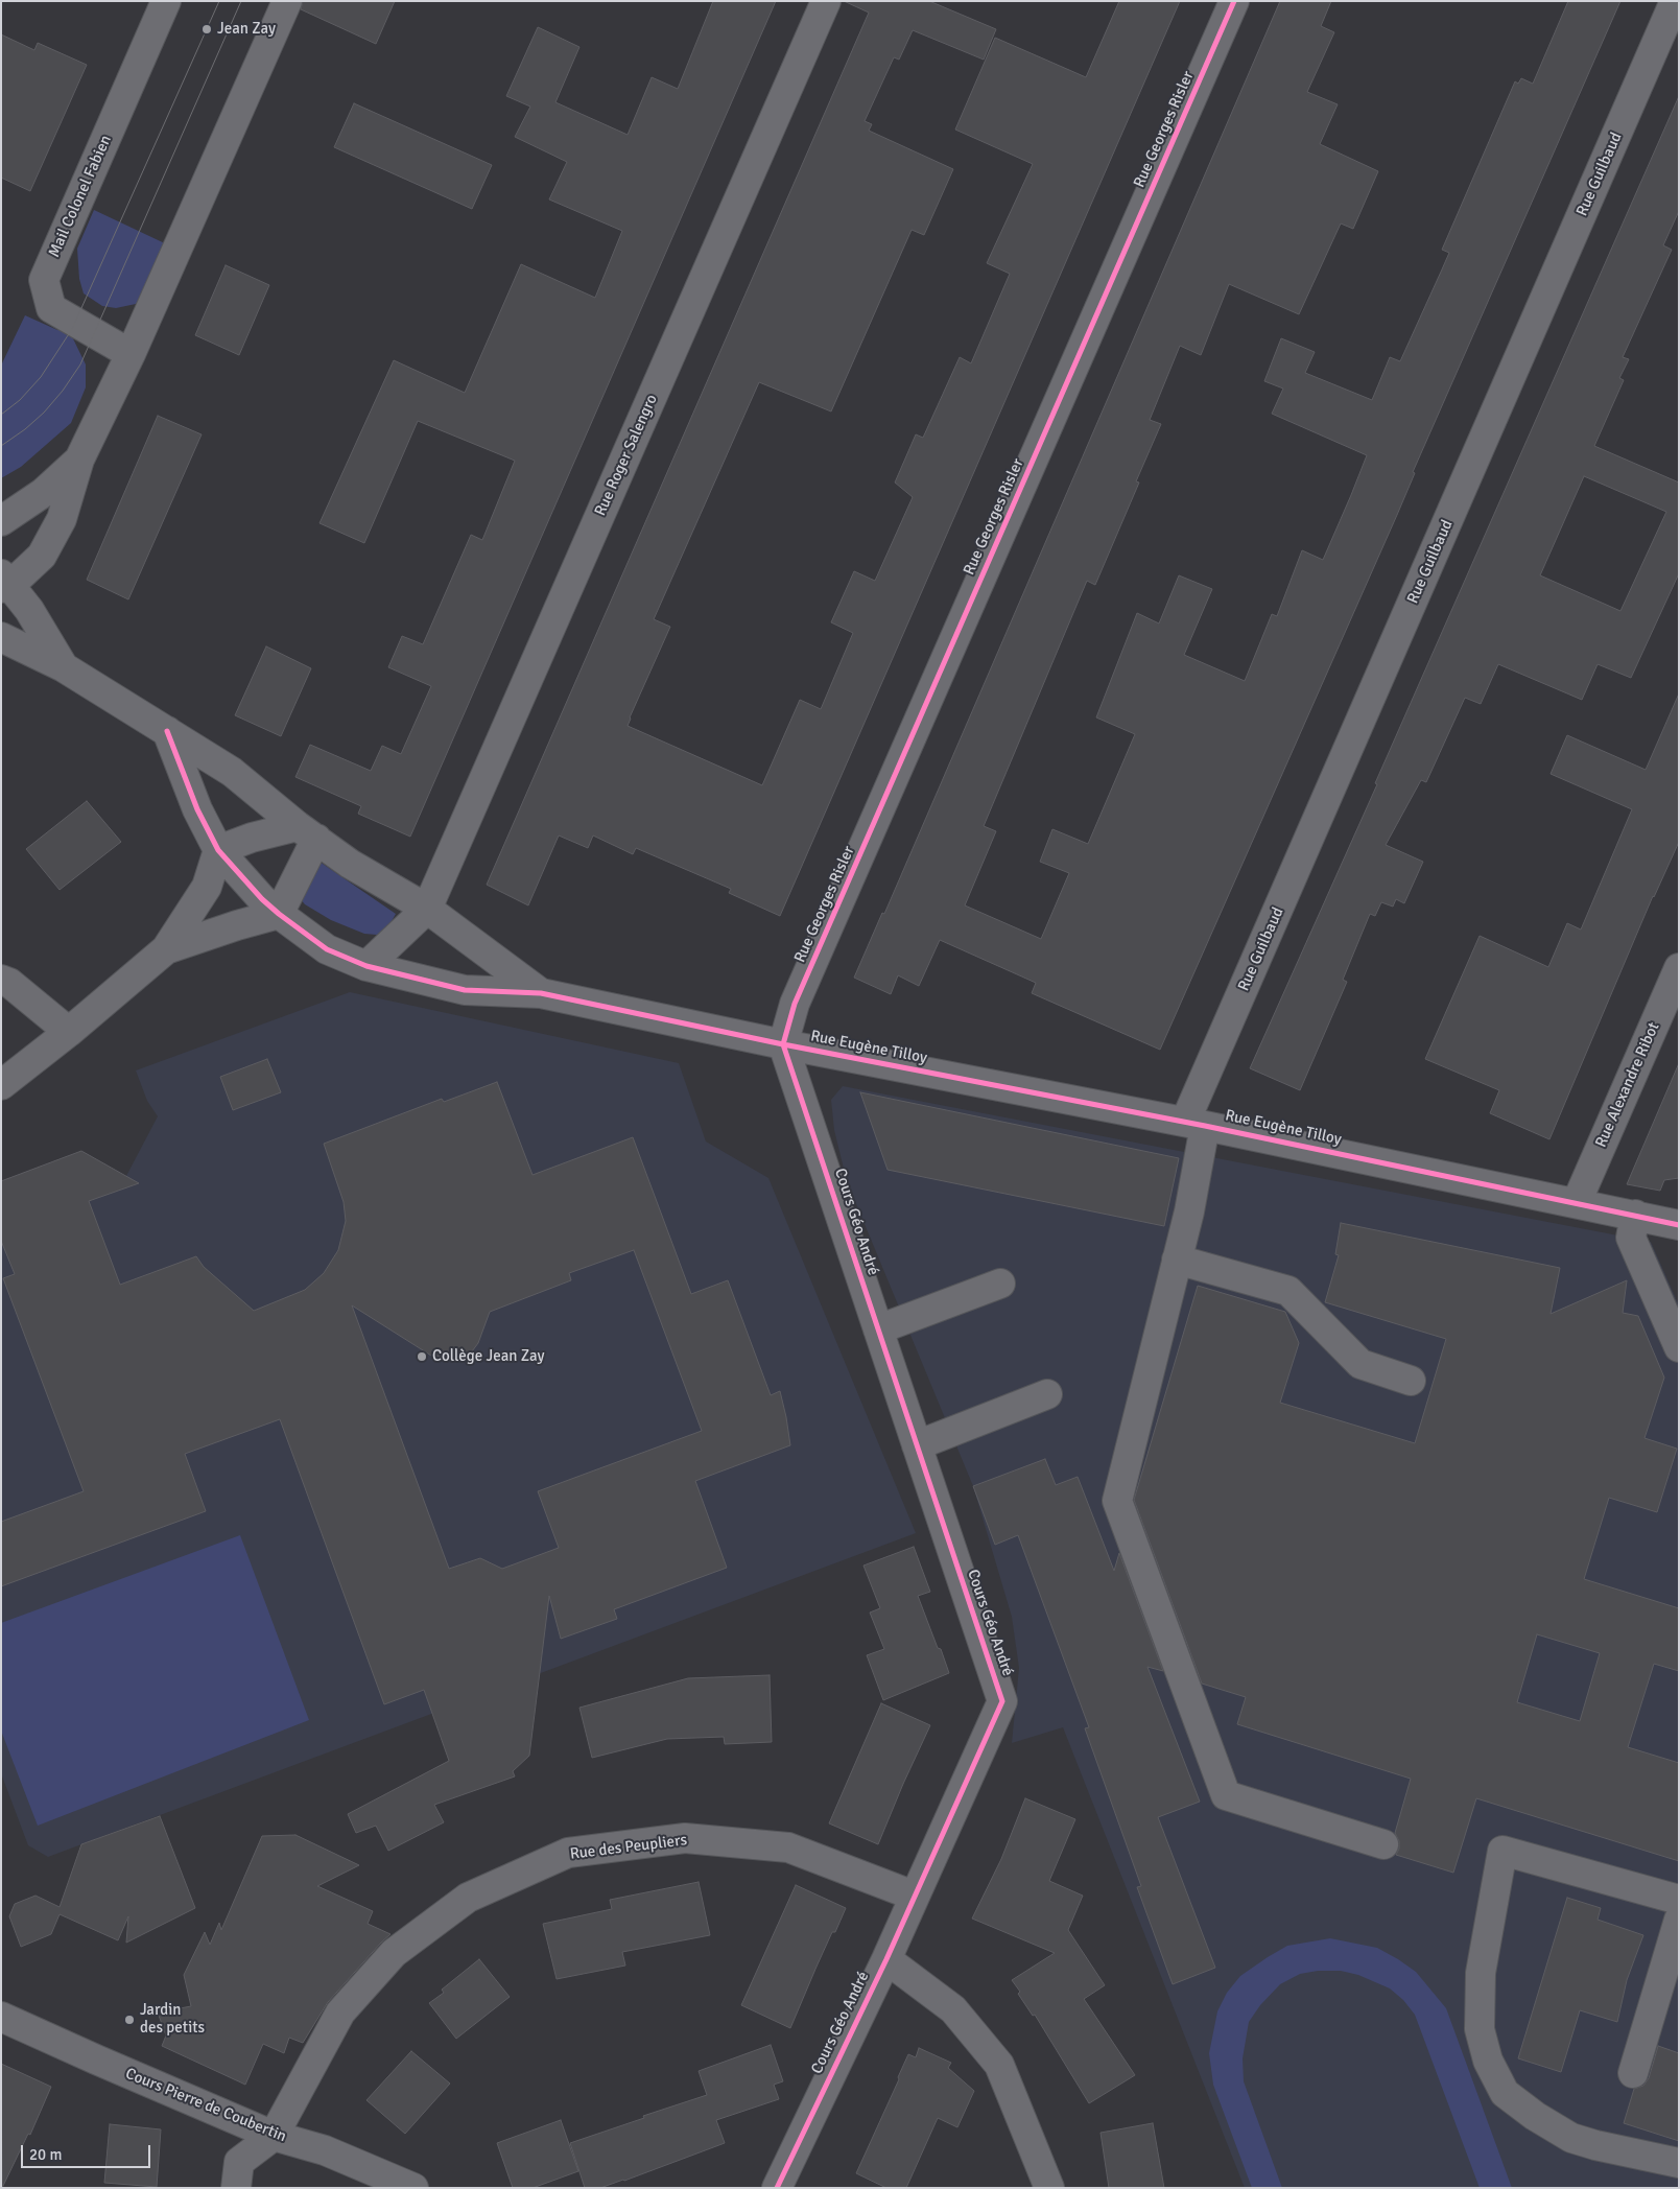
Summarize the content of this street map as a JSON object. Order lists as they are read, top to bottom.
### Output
{
  "streets": {
    "street": [
      "Rue Georges Risler",
      "Rue Guilbaud",
      "Mail Colonel Fabien",
      "Rue Roger Salengro",
      "Rue Eugène Tilloy",
      "Rue Alexandre Ribot",
      "Cours Géo André",
      "Rue des Peupliers",
      "Cours Pierre de Coubertin"
    ]
  },
  "crossings": [
    ["Rue Georges Risler", "Rue Eugène Tilloy"],
    ["Rue Georges Risler", "Cours Géo André"],
    ["Rue Guilbaud", "Rue Eugène Tilloy"],
    ["Rue Roger Salengro", "Rue Eugène Tilloy"],
    ["Rue Eugène Tilloy", "Rue Alexandre Ribot"],
    ["Rue Eugène Tilloy", "Cours Géo André"],
    ["Cours Géo André", "Rue des Peupliers"],
    ["Rue des Peupliers", "Cours Pierre de Coubertin"]
  ],
  "places": ["Jean Zay", "Collège Jean Zay", "Jardin des petits"],
  "scale_bar": "20 m"
}
